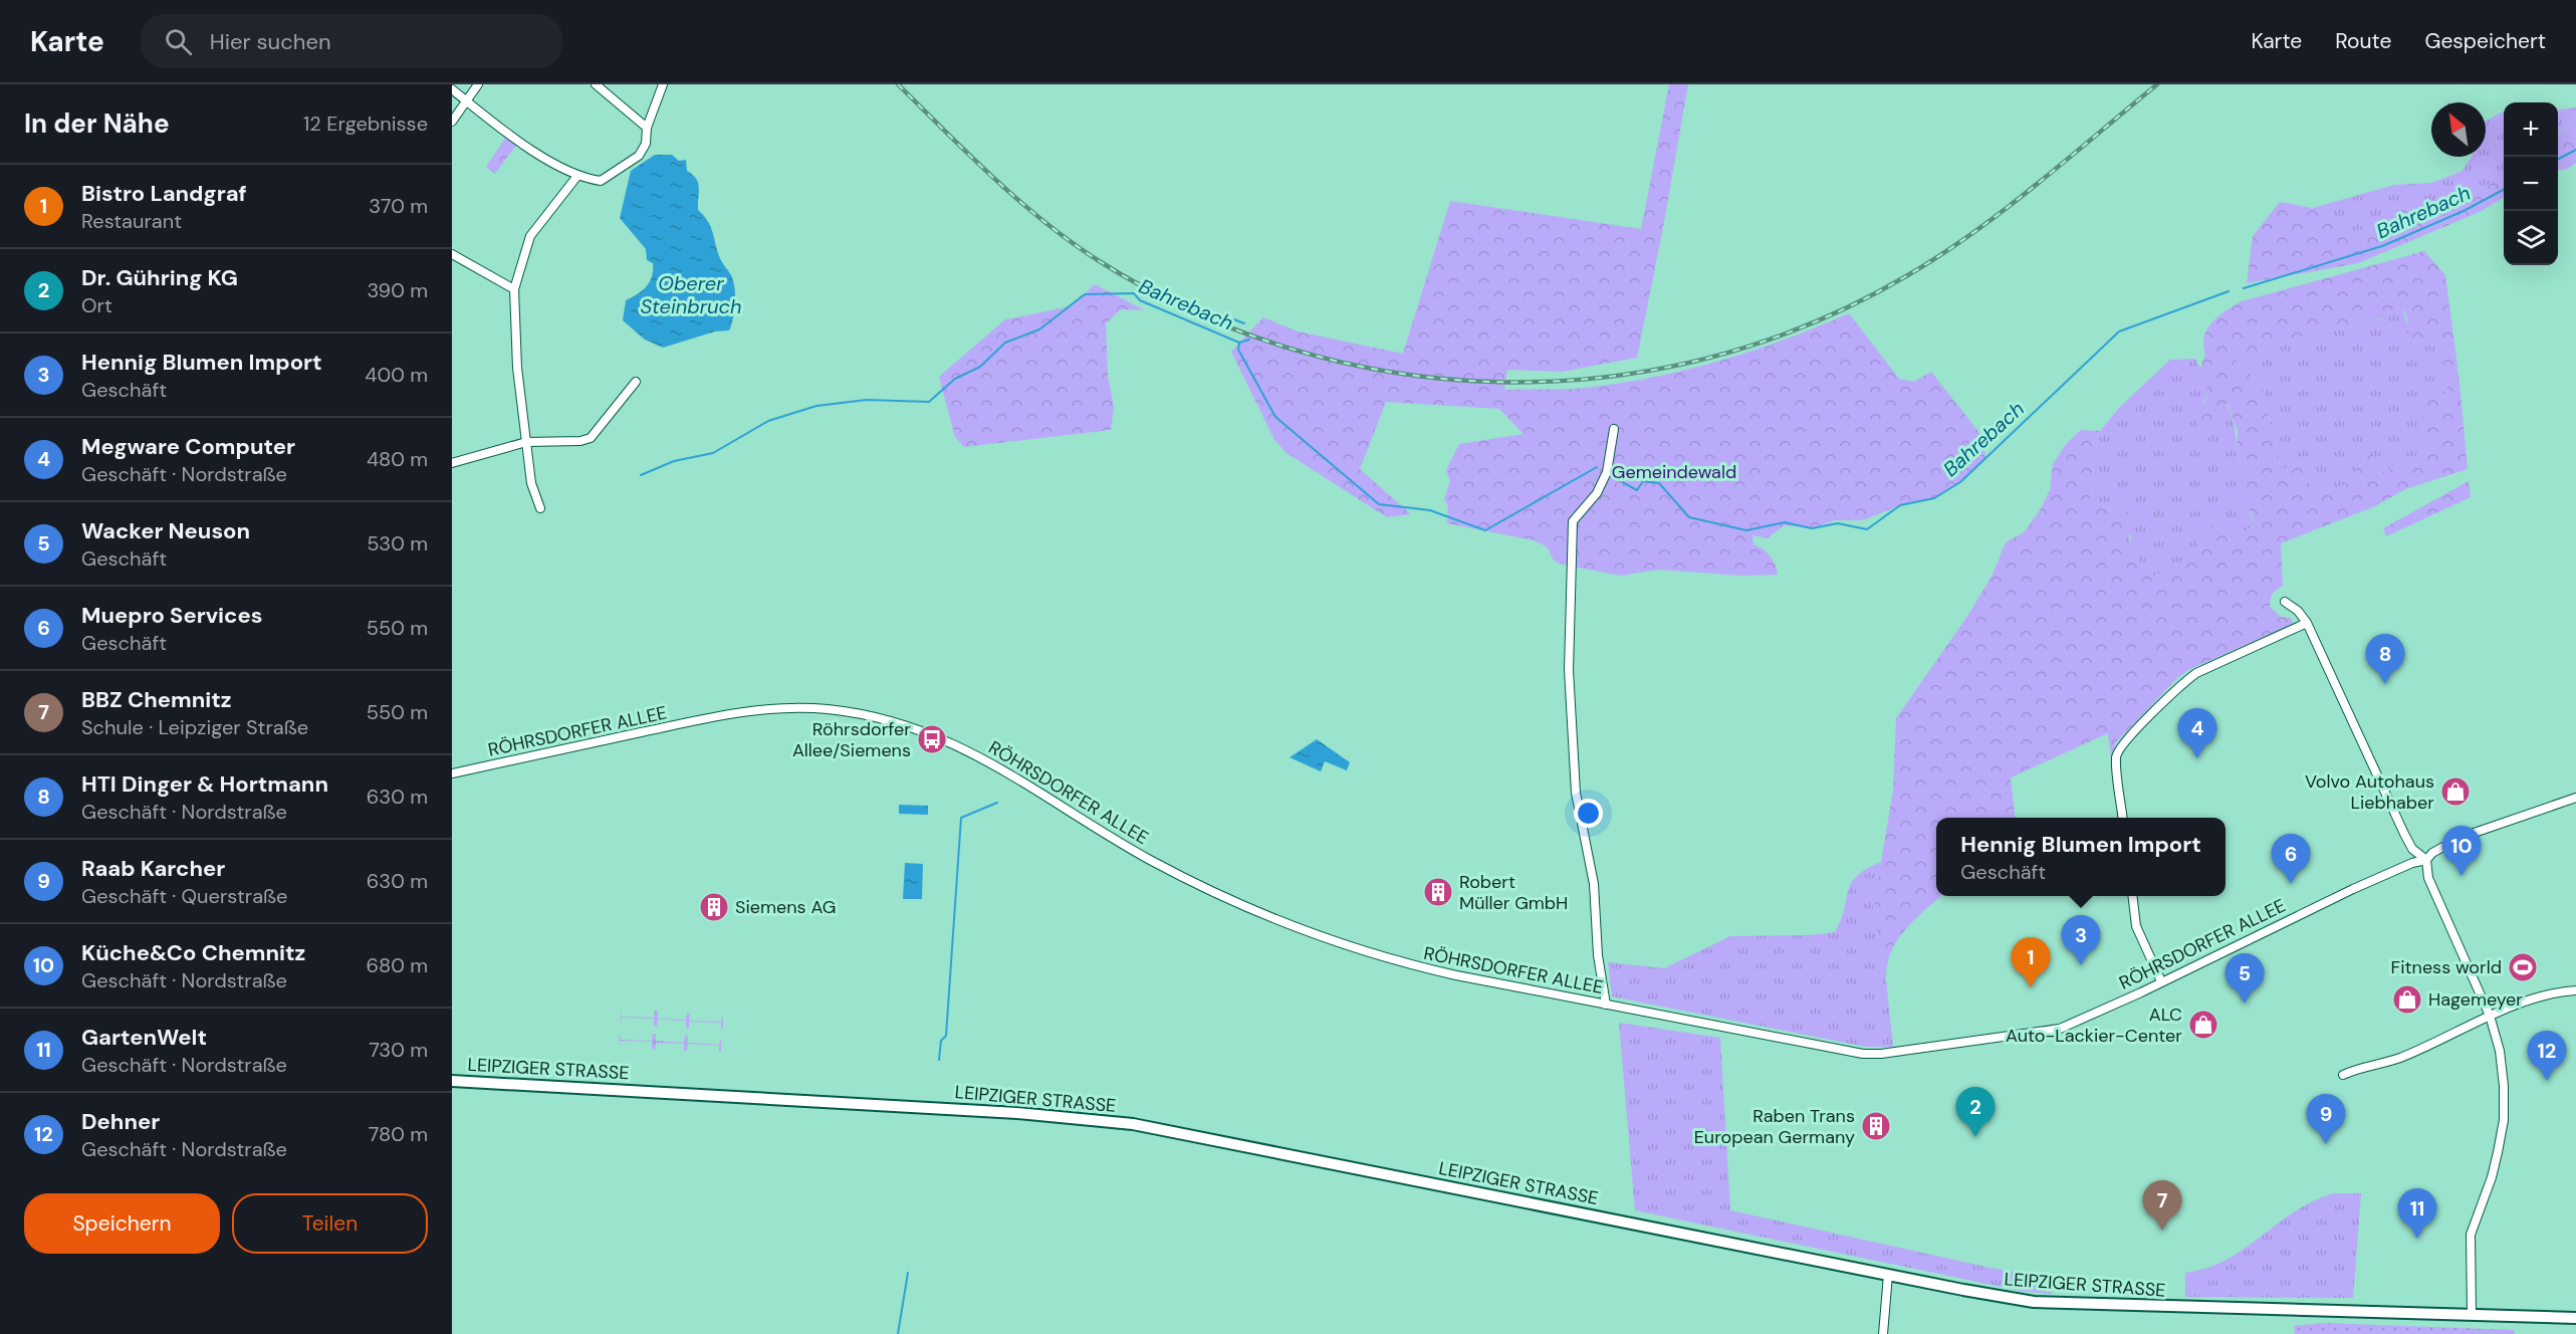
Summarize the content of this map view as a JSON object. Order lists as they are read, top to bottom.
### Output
{
  "streets": {
    "main road": ["LEIPZIGER STRASSE"],
    "street": ["RÖHRSDORFER ALLEE"]
  },
  "water": ["Bahrebach", "Oberer Steinbruch"],
  "parks": ["Gemeindewald"],
  "places": {
    "bus stop": ["Röhrsdorfer Allee/Siemens"],
    "shop": ["Volvo Autohaus Liebhaber", "Hagemeyer", "ALC Auto-Lackier-Center"],
    "building": ["Robert Müller GmbH", "Siemens AG", "Raben Trans European Germany"],
    "sports": ["Fitness world"]
  },
  "north": "top left",
  "page": {
    "header": "Karte",
    "search": "Hier suchen",
    "nav": ["Karte", "Route", "Gespeichert"],
    "heading": ["In der Nähe", "12 Ergebnisse"],
    "map_buttons": ["+", "−"],
    "list": [
      {
        "mark": "1",
        "name": "Bistro Landgraf",
        "note": "Restaurant",
        "value": "370 m"
      },
      {
        "mark": "2",
        "name": "Dr. Gühring KG",
        "note": "Ort",
        "value": "390 m"
      },
      {
        "mark": "3",
        "name": "Hennig Blumen Import",
        "note": "Geschäft",
        "value": "400 m"
      },
      {
        "mark": "4",
        "name": "Megware Computer",
        "note": "Geschäft · Nordstraße",
        "value": "480 m"
      },
      {
        "mark": "5",
        "name": "Wacker Neuson",
        "note": "Geschäft",
        "value": "530 m"
      },
      {
        "mark": "6",
        "name": "Muepro Services",
        "note": "Geschäft",
        "value": "550 m"
      },
      {
        "mark": "7",
        "name": "BBZ Chemnitz",
        "note": "Schule · Leipziger Straße",
        "value": "550 m"
      },
      {
        "mark": "8",
        "name": "HTI Dinger & Hortmann",
        "note": "Geschäft · Nordstraße",
        "value": "630 m"
      },
      {
        "mark": "9",
        "name": "Raab Karcher",
        "note": "Geschäft · Querstraße",
        "value": "630 m"
      },
      {
        "mark": "10",
        "name": "Küche&Co Chemnitz",
        "note": "Geschäft · Nordstraße",
        "value": "680 m"
      },
      {
        "mark": "11",
        "name": "GartenWelt",
        "note": "Geschäft · Nordstraße",
        "value": "730 m"
      },
      {
        "mark": "12",
        "name": "Dehner",
        "note": "Geschäft · Nordstraße",
        "value": "780 m"
      }
    ],
    "pins": [
      "8",
      "4",
      "10",
      "6",
      "3",
      "1",
      "5",
      "12",
      "2",
      "9",
      "7",
      "11"
    ],
    "popup": ["Hennig Blumen Import", "Geschäft"],
    "buttons": ["Speichern", "Teilen"]
  }
}
